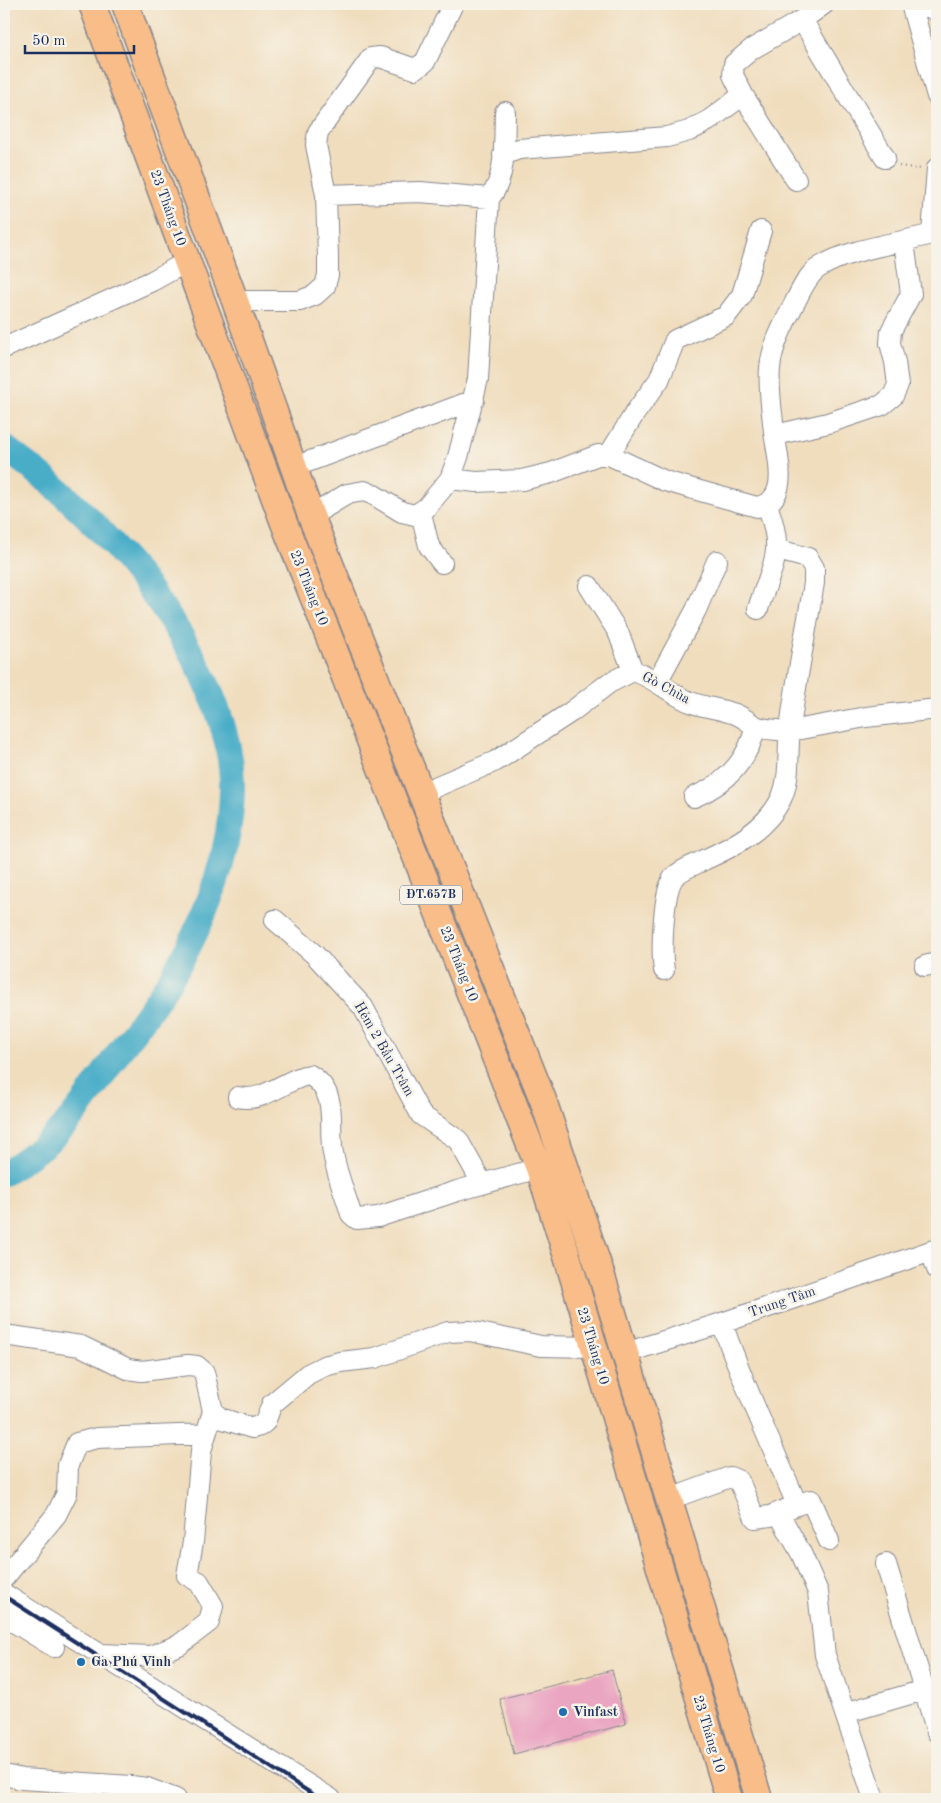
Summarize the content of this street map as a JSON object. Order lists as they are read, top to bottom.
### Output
{
  "streets": {
    "main road": ["23 Tháng 10", "ĐT.657B"],
    "street": ["Gò Chùa", "Hẻm 2 Bầu Trâm", "Trung Tâm"]
  },
  "crossings": [
    ["23 Tháng 10", "Gò Chùa"],
    ["23 Tháng 10", "Trung Tâm"]
  ],
  "places": ["Ga Phú Vinh", "Vinfast"],
  "scale_bar": "50 m"
}
